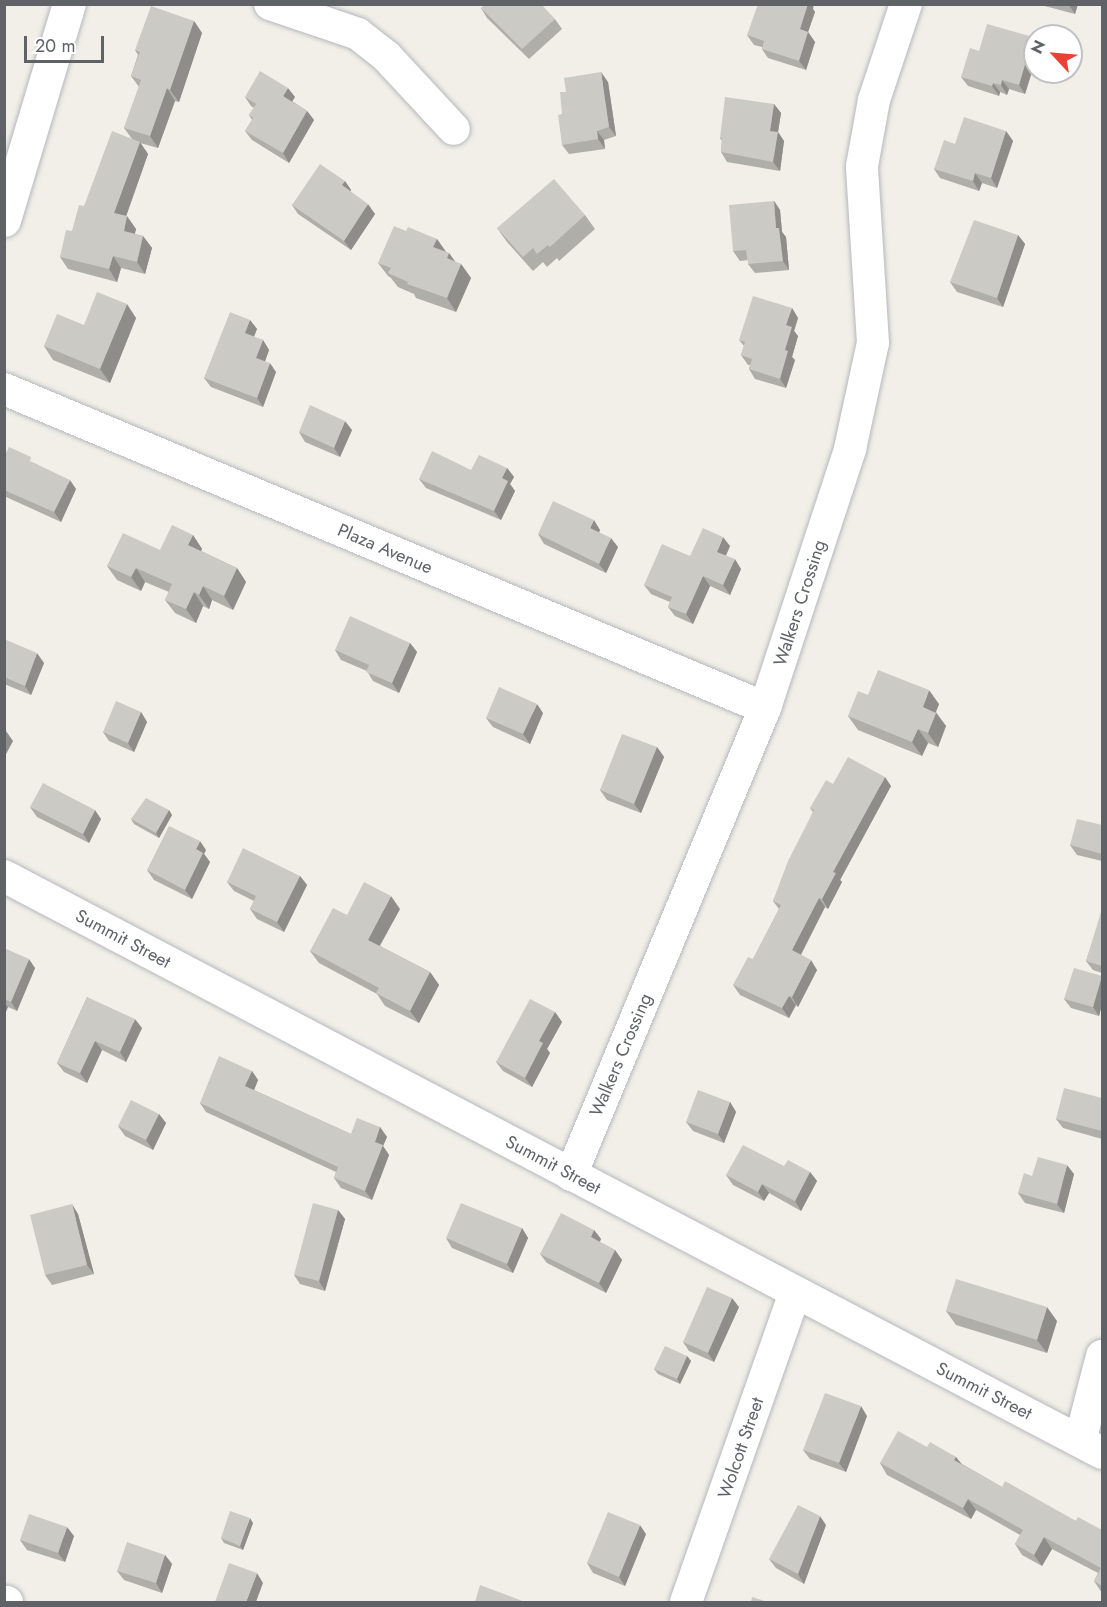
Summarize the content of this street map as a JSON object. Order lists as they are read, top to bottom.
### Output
{
  "streets": {
    "street": [
      "Plaza Avenue",
      "Walkers Crossing",
      "Summit Street",
      "Wolcott Street"
    ]
  },
  "crossings": [
    ["Plaza Avenue", "Walkers Crossing"],
    ["Walkers Crossing", "Summit Street"],
    ["Summit Street", "Wolcott Street"]
  ],
  "scale_bar": "20 m",
  "north": "top left"
}
